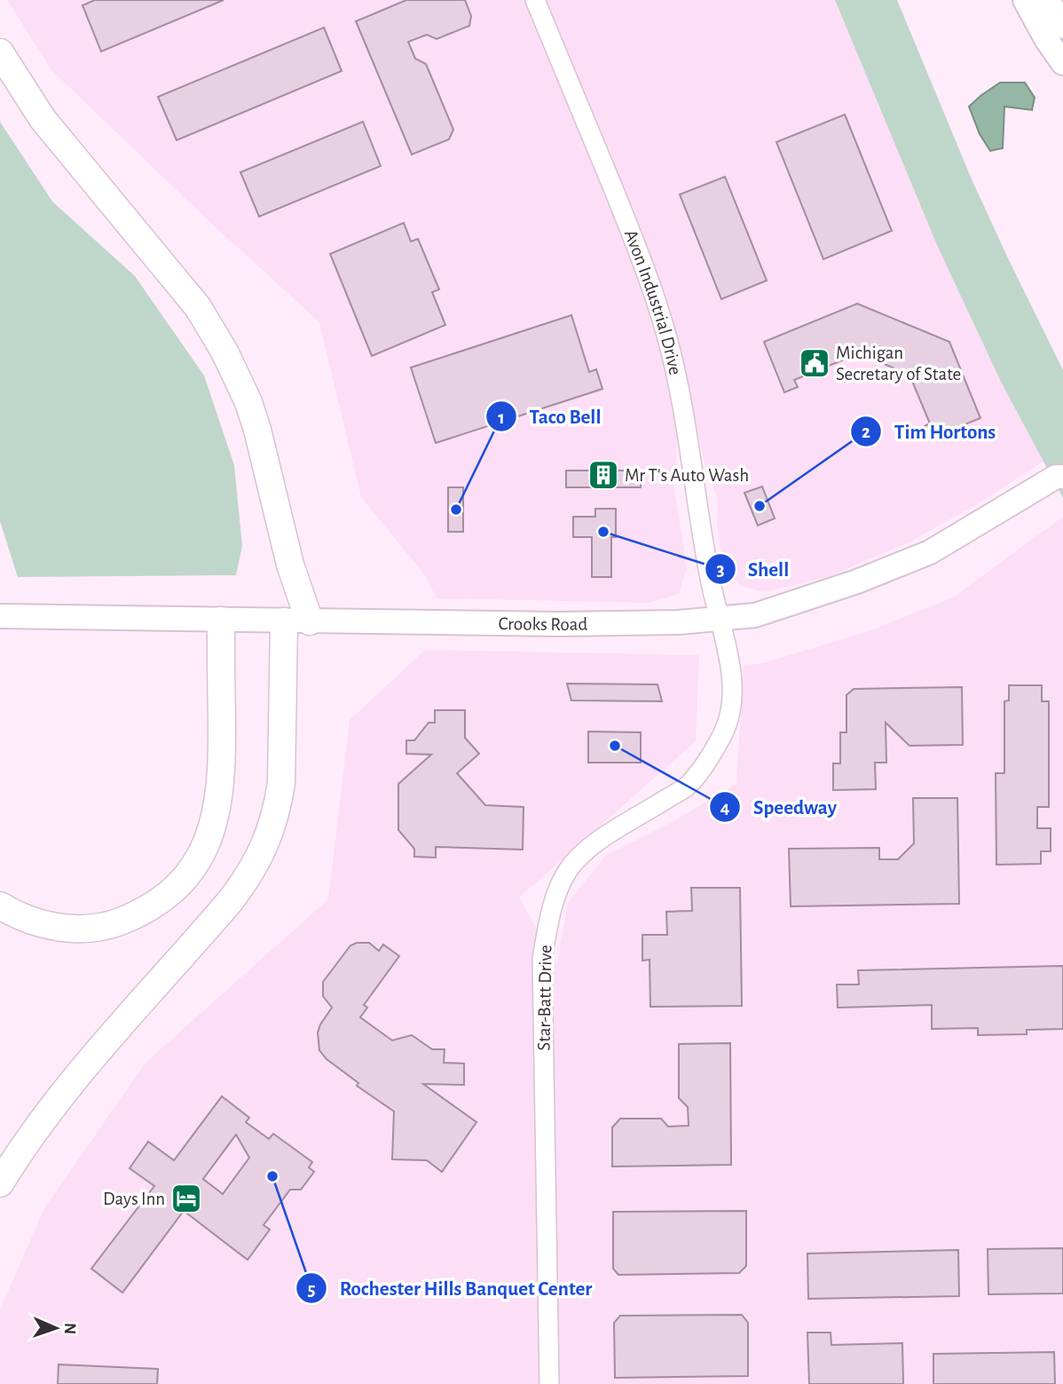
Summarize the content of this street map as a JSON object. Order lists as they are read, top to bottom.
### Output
{
  "streets": {
    "main road": ["Crooks Road"],
    "street": ["Avon Industrial Drive", "Star-Batt Drive"]
  },
  "crossings": [
    ["Avon Industrial Drive", "Crooks Road"],
    ["Avon Industrial Drive", "Star-Batt Drive"],
    ["Crooks Road", "Star-Batt Drive"]
  ],
  "places": {
    "public building": ["Michigan Secretary of State"],
    "building": ["Mr T's Auto Wash"],
    "other": [
      "Tim Hortons",
      "Taco Bell",
      "Shell",
      "Speedway",
      "Rochester Hills Banquet Center"
    ],
    "hotel": ["Days Inn"]
  },
  "north": "right"
}
